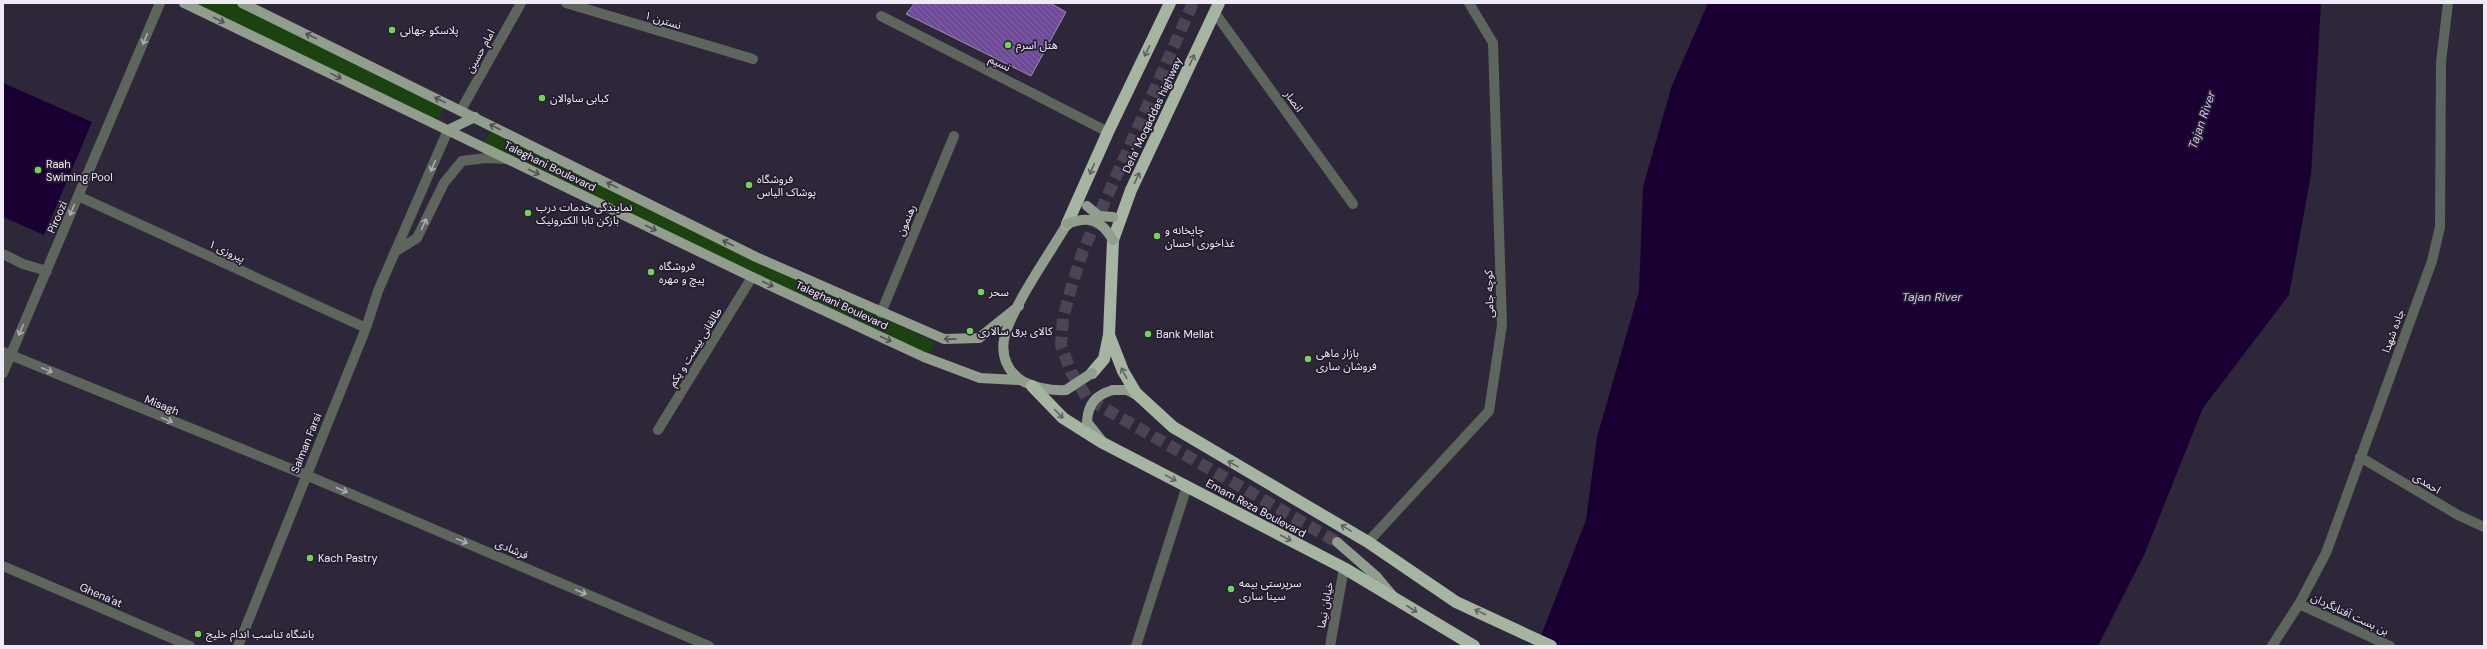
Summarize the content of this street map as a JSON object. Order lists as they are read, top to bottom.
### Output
{
  "streets": {
    "highway": ["Defa' Moqaddas highway", "Emam Reza Boulevard"],
    "main road": ["Taleghani Boulevard"],
    "street": [
      "نسترن ۱",
      "امام حسین",
      "نسیم",
      "انصار",
      "Piroozi",
      "رهنمون",
      "پیروزی ١",
      "کوچه جامی",
      "جاده شهدا",
      "طالقانی بیست و یکم",
      "Misagh",
      "Salman Farsi",
      "احمدی",
      "فرشادی",
      "Ghena'at",
      "خیابان نیما",
      "بن بست آفتابگردان"
    ]
  },
  "crossings": [
    ["امام حسین", "Taleghani Boulevard"],
    ["انصار", "Defa' Moqaddas highway"],
    ["Taleghani Boulevard", "رهنمون"],
    ["Taleghani Boulevard", "طالقانی بیست و یکم"],
    ["Taleghani Boulevard", "Salman Farsi"],
    ["Piroozi", "پیروزی ١"],
    ["Piroozi", "Misagh"],
    ["پیروزی ١", "Salman Farsi"],
    ["جاده شهدا", "احمدی"],
    ["جاده شهدا", "بن بست آفتابگردان"],
    ["Misagh", "Salman Farsi"],
    ["Misagh", "فرشادی"],
    ["Salman Farsi", "فرشادی"],
    ["Emam Reza Boulevard", "خیابان نیما"]
  ],
  "one_way": ["Piroozi", "Misagh", "فرشادی"],
  "water": ["Tajan River"],
  "places": [
    "پلاسکو جهانی",
    "هتل اسرم",
    "کبابی ساوالان",
    "Raah Swiming Pool",
    "فروشگاه پوشاک الیاس",
    "نمایندگی خدمات درب بازکن تابا الکترونیک",
    "چایخانه و غذاخوری احسان",
    "فروشگاه پیچ و مهره",
    "سحر",
    "کالای برق سالاری",
    "Bank Mellat",
    "بازار ماهی فروشان ساری",
    "Kach Pastry",
    "سرپرستی بیمه سینا ساری",
    "باشگاه تناسب اندام خلیج"
  ]
}
